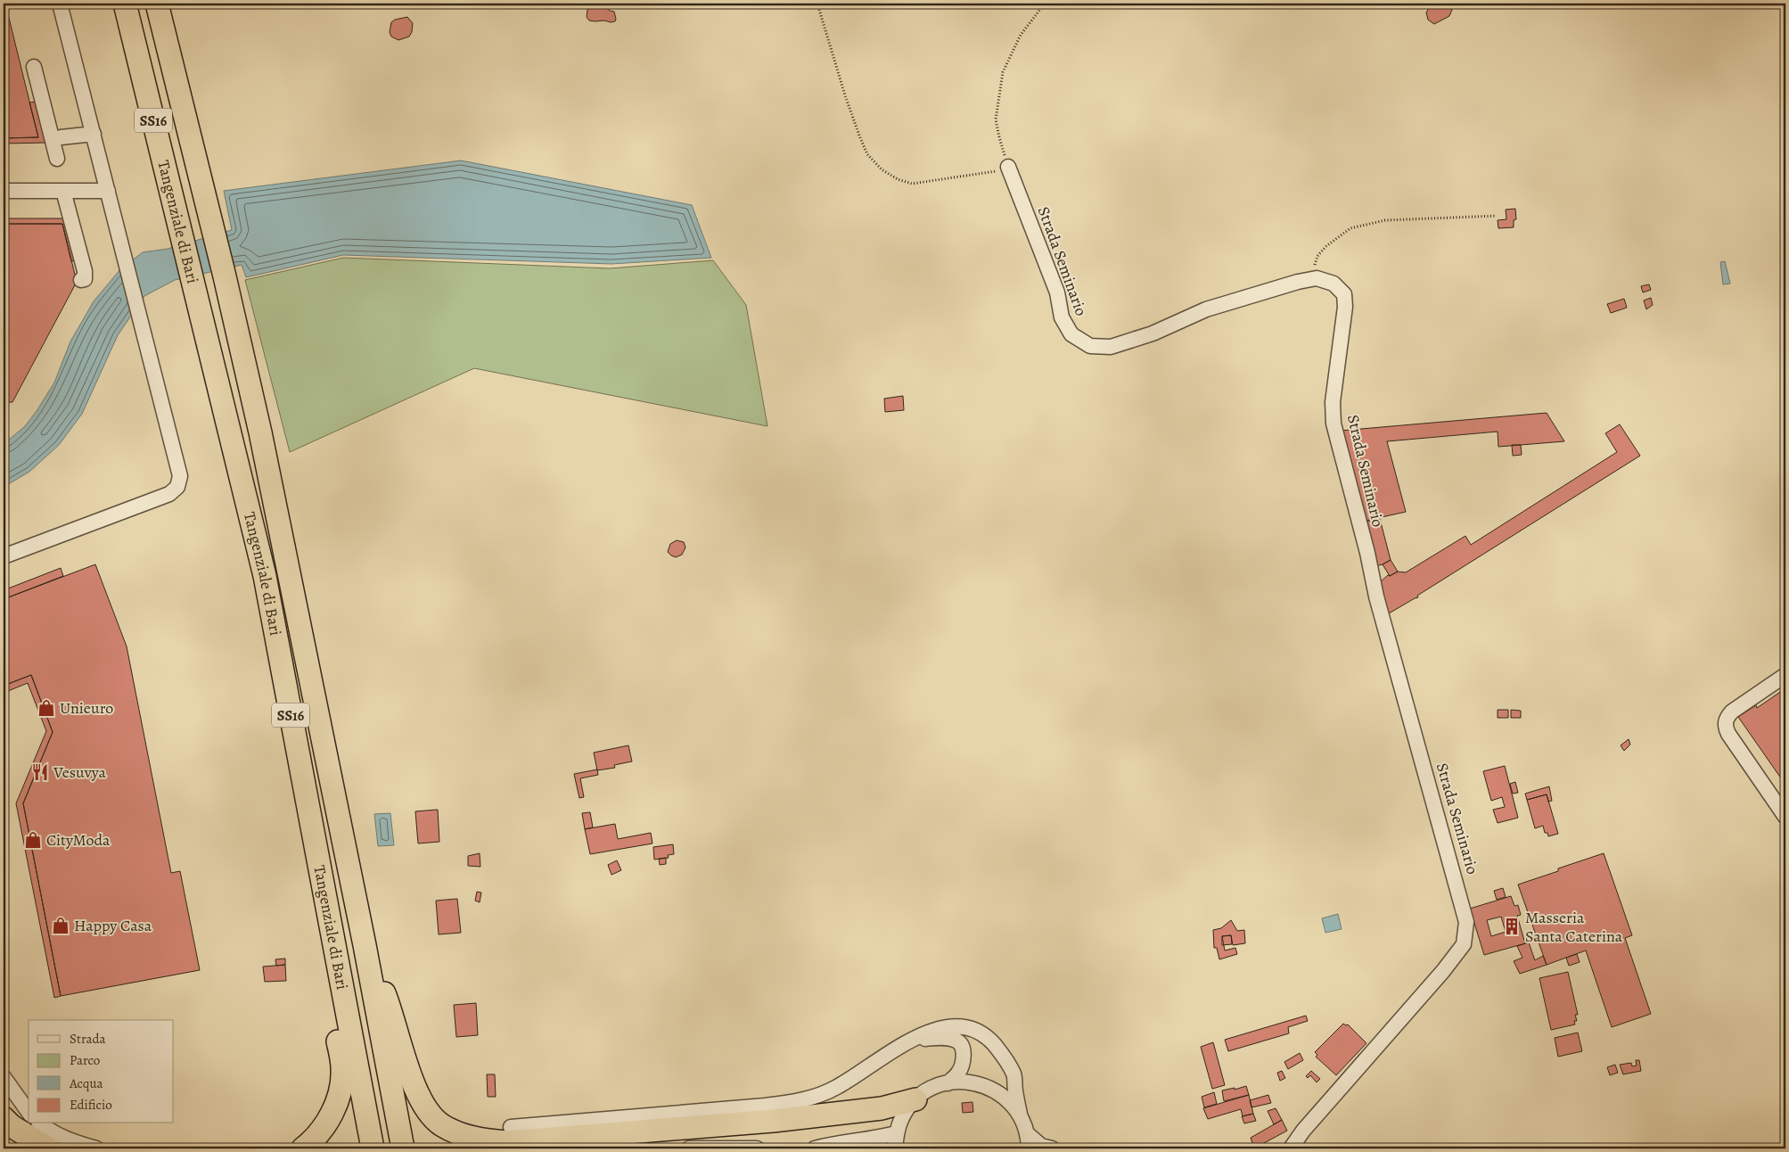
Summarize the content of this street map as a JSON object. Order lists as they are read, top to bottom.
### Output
{
  "streets": {
    "highway": ["SS16", "Tangenziale di Bari"],
    "street": ["Strada Seminario"]
  },
  "places": {
    "shop": ["Unieuro", "CityModa", "Happy Casa"],
    "restaurant": ["Vesuvya"],
    "building": ["Masseria Santa Caterina"]
  },
  "legend": [
    "Strada",
    "Parco",
    "Acqua",
    "Edificio"
  ]
}
